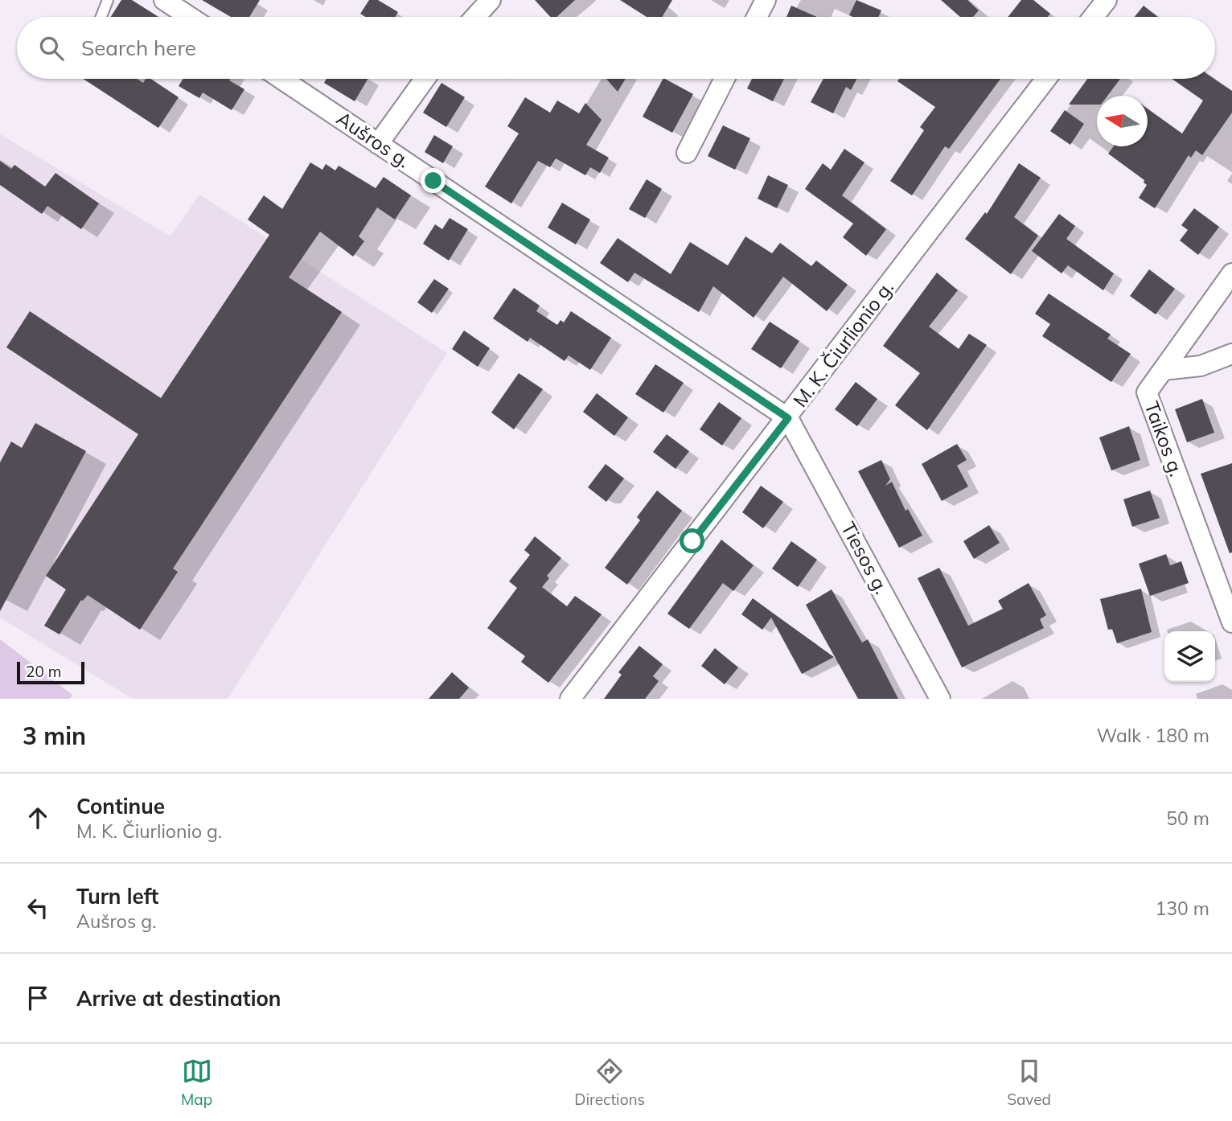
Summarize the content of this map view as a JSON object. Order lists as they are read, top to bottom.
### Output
{
  "streets": {
    "street": [
      "Aušros g.",
      "M. K. Čiurlionio g.",
      "Taikos g.",
      "Tiesos g."
    ]
  },
  "crossings": [
    ["Aušros g.", "M. K. Čiurlionio g."],
    ["Aušros g.", "Tiesos g."],
    ["M. K. Čiurlionio g.", "Tiesos g."]
  ],
  "scale_bar": "20 m",
  "north": "left",
  "page": {
    "search": "Search here",
    "scale": "20 m",
    "heading": ["3 min", "Walk · 180 m"],
    "list": [
      ["Continue", "M. K. Čiurlionio g.", "50 m"],
      ["Turn left", "Aušros g.", "130 m"],
      "Arrive at destination"
    ],
    "nav": ["Map", "Directions", "Saved"]
  }
}
